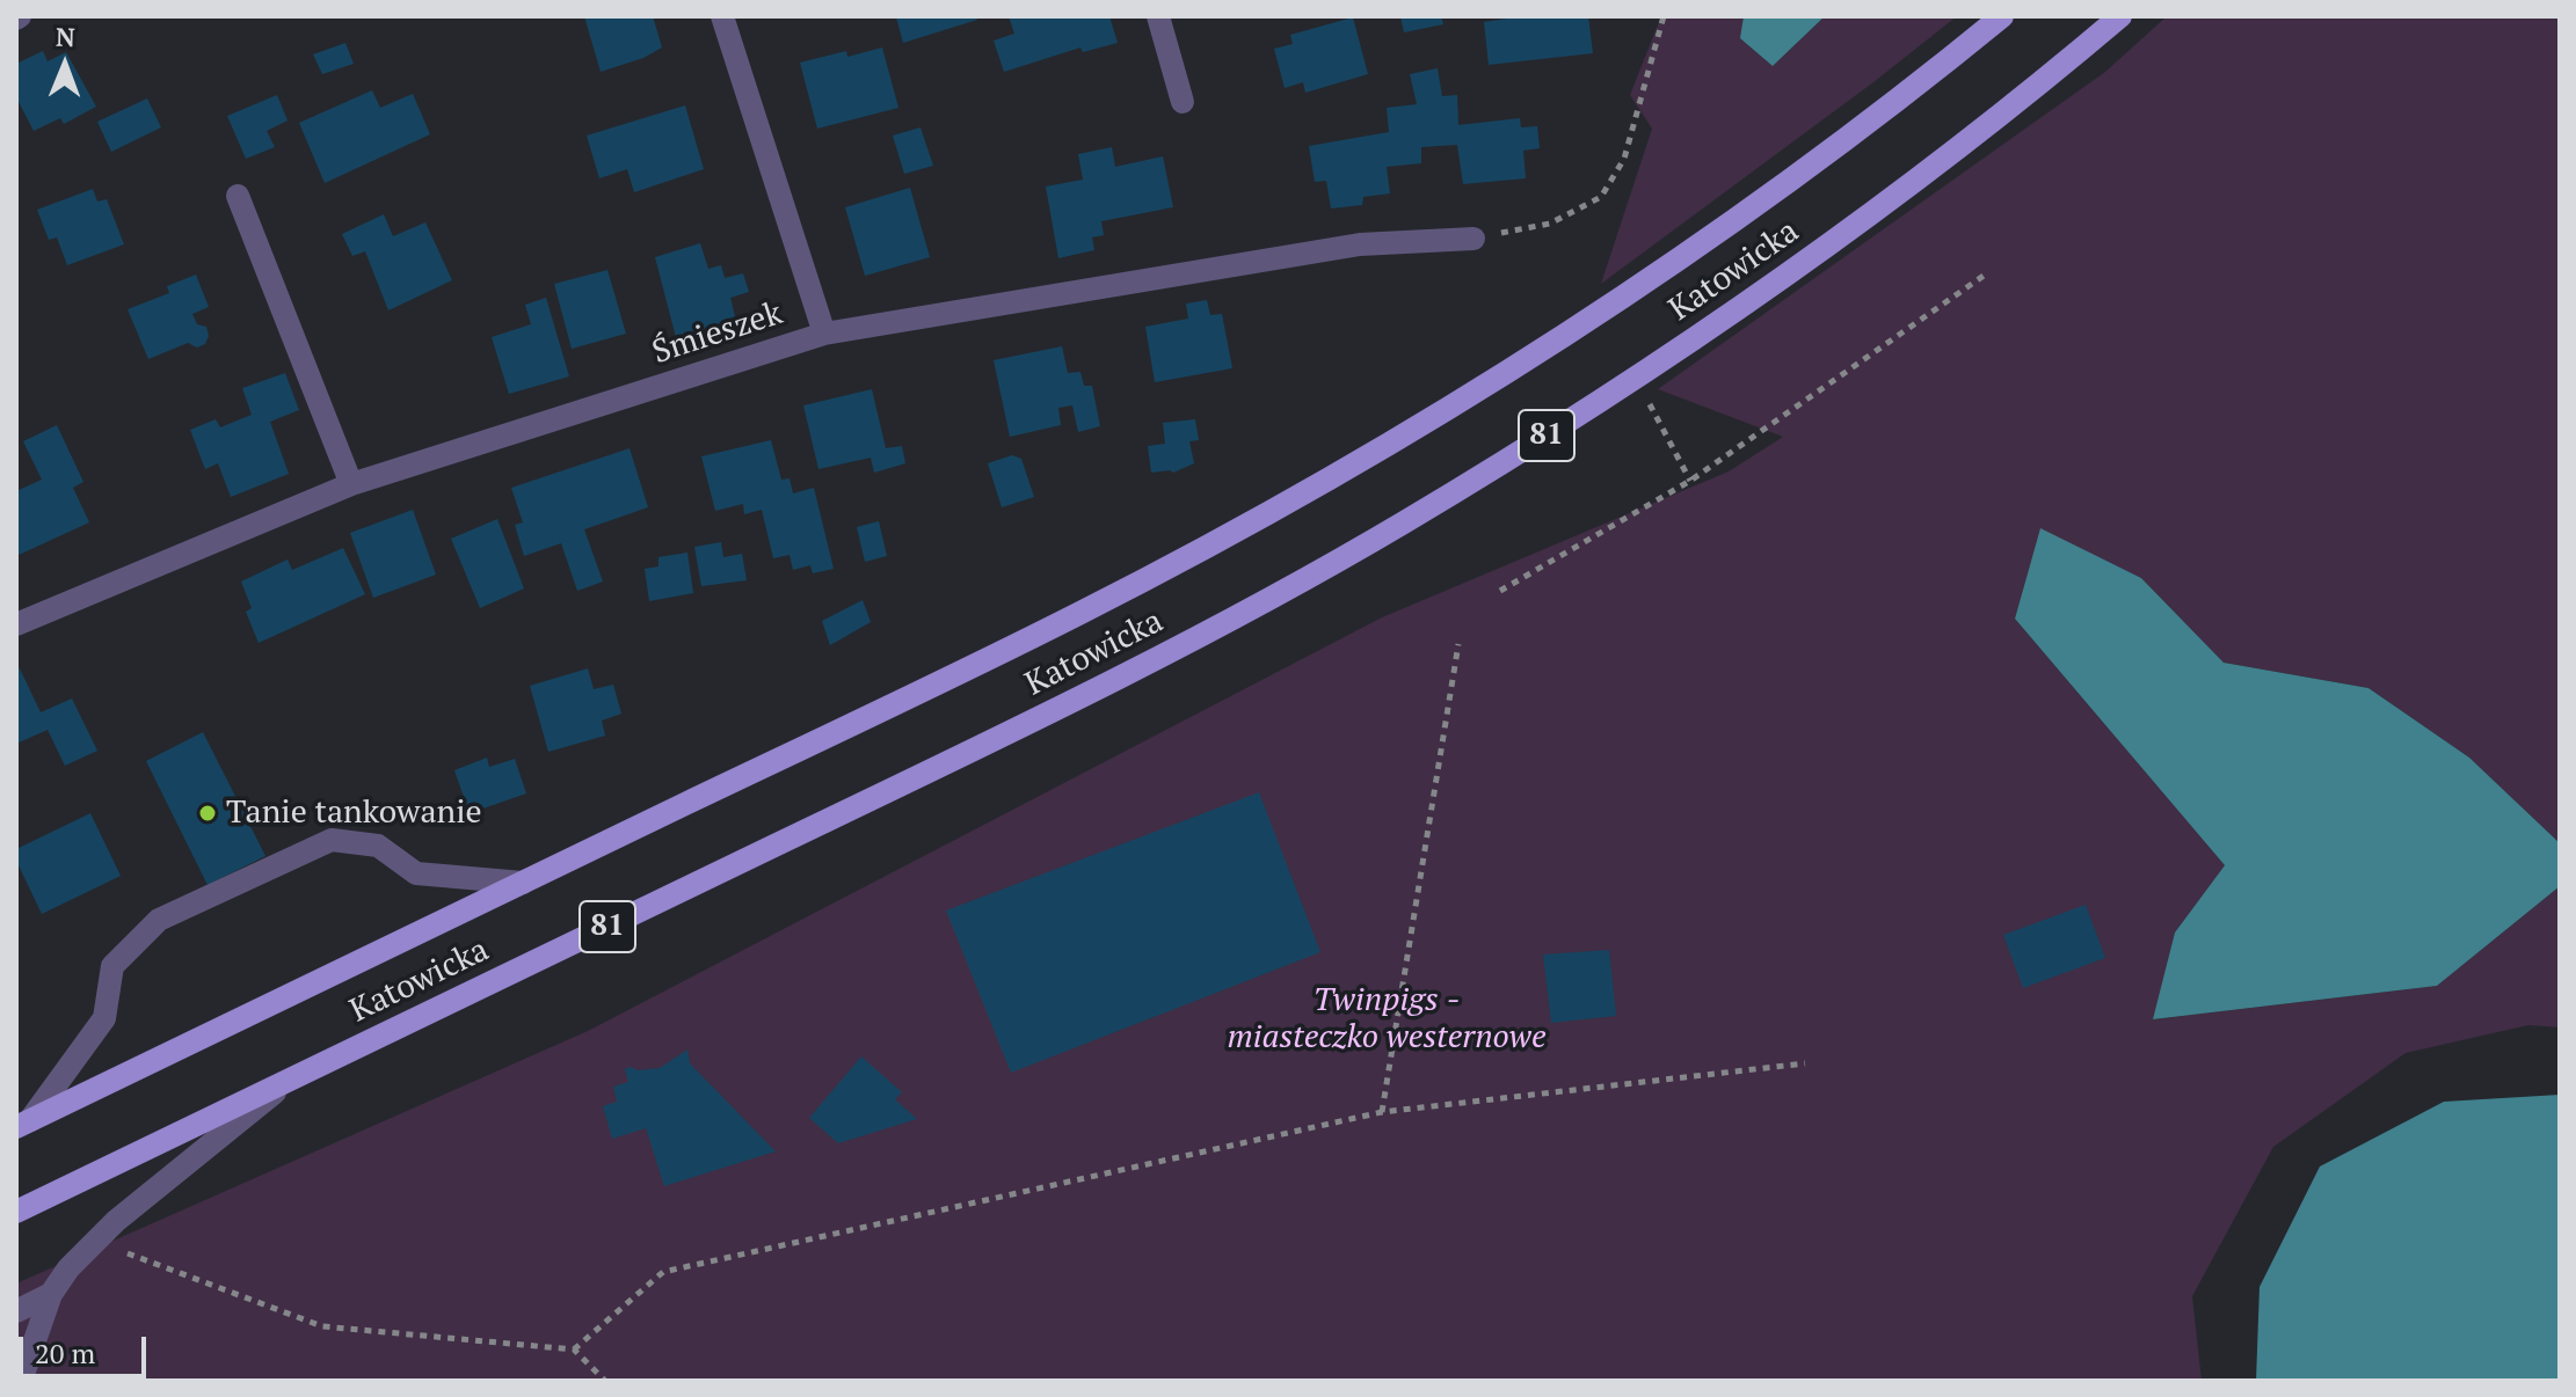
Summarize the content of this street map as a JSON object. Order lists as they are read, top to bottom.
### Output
{
  "streets": {
    "main road": ["Katowicka", "81"],
    "street": ["Śmieszek"]
  },
  "parks": ["Twinpigs - miasteczko westernowe"],
  "places": ["Tanie tankowanie"],
  "scale_bar": "20 m",
  "north": "top"
}
